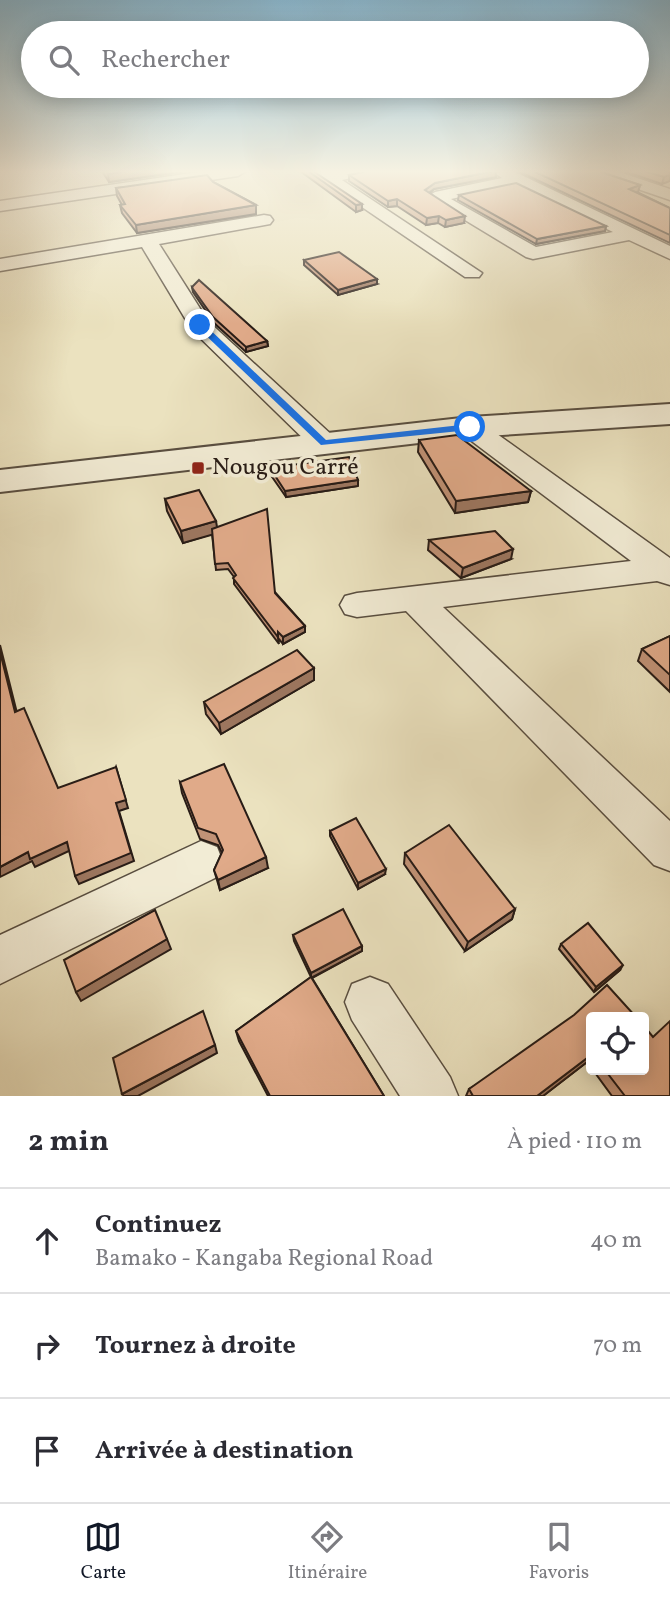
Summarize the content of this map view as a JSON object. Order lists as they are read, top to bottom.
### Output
{
  "places": {
    "transit": ["Nougou Carré"]
  },
  "page": {
    "search": "Rechercher",
    "heading": ["2 min", "À pied · 110 m"],
    "list": [
      ["Continuez", "Bamako - Kangaba Regional Road", "40 m"],
      ["Tournez à droite", "70 m"],
      "Arrivée à destination"
    ],
    "nav": ["Carte", "Itinéraire", "Favoris"]
  }
}
